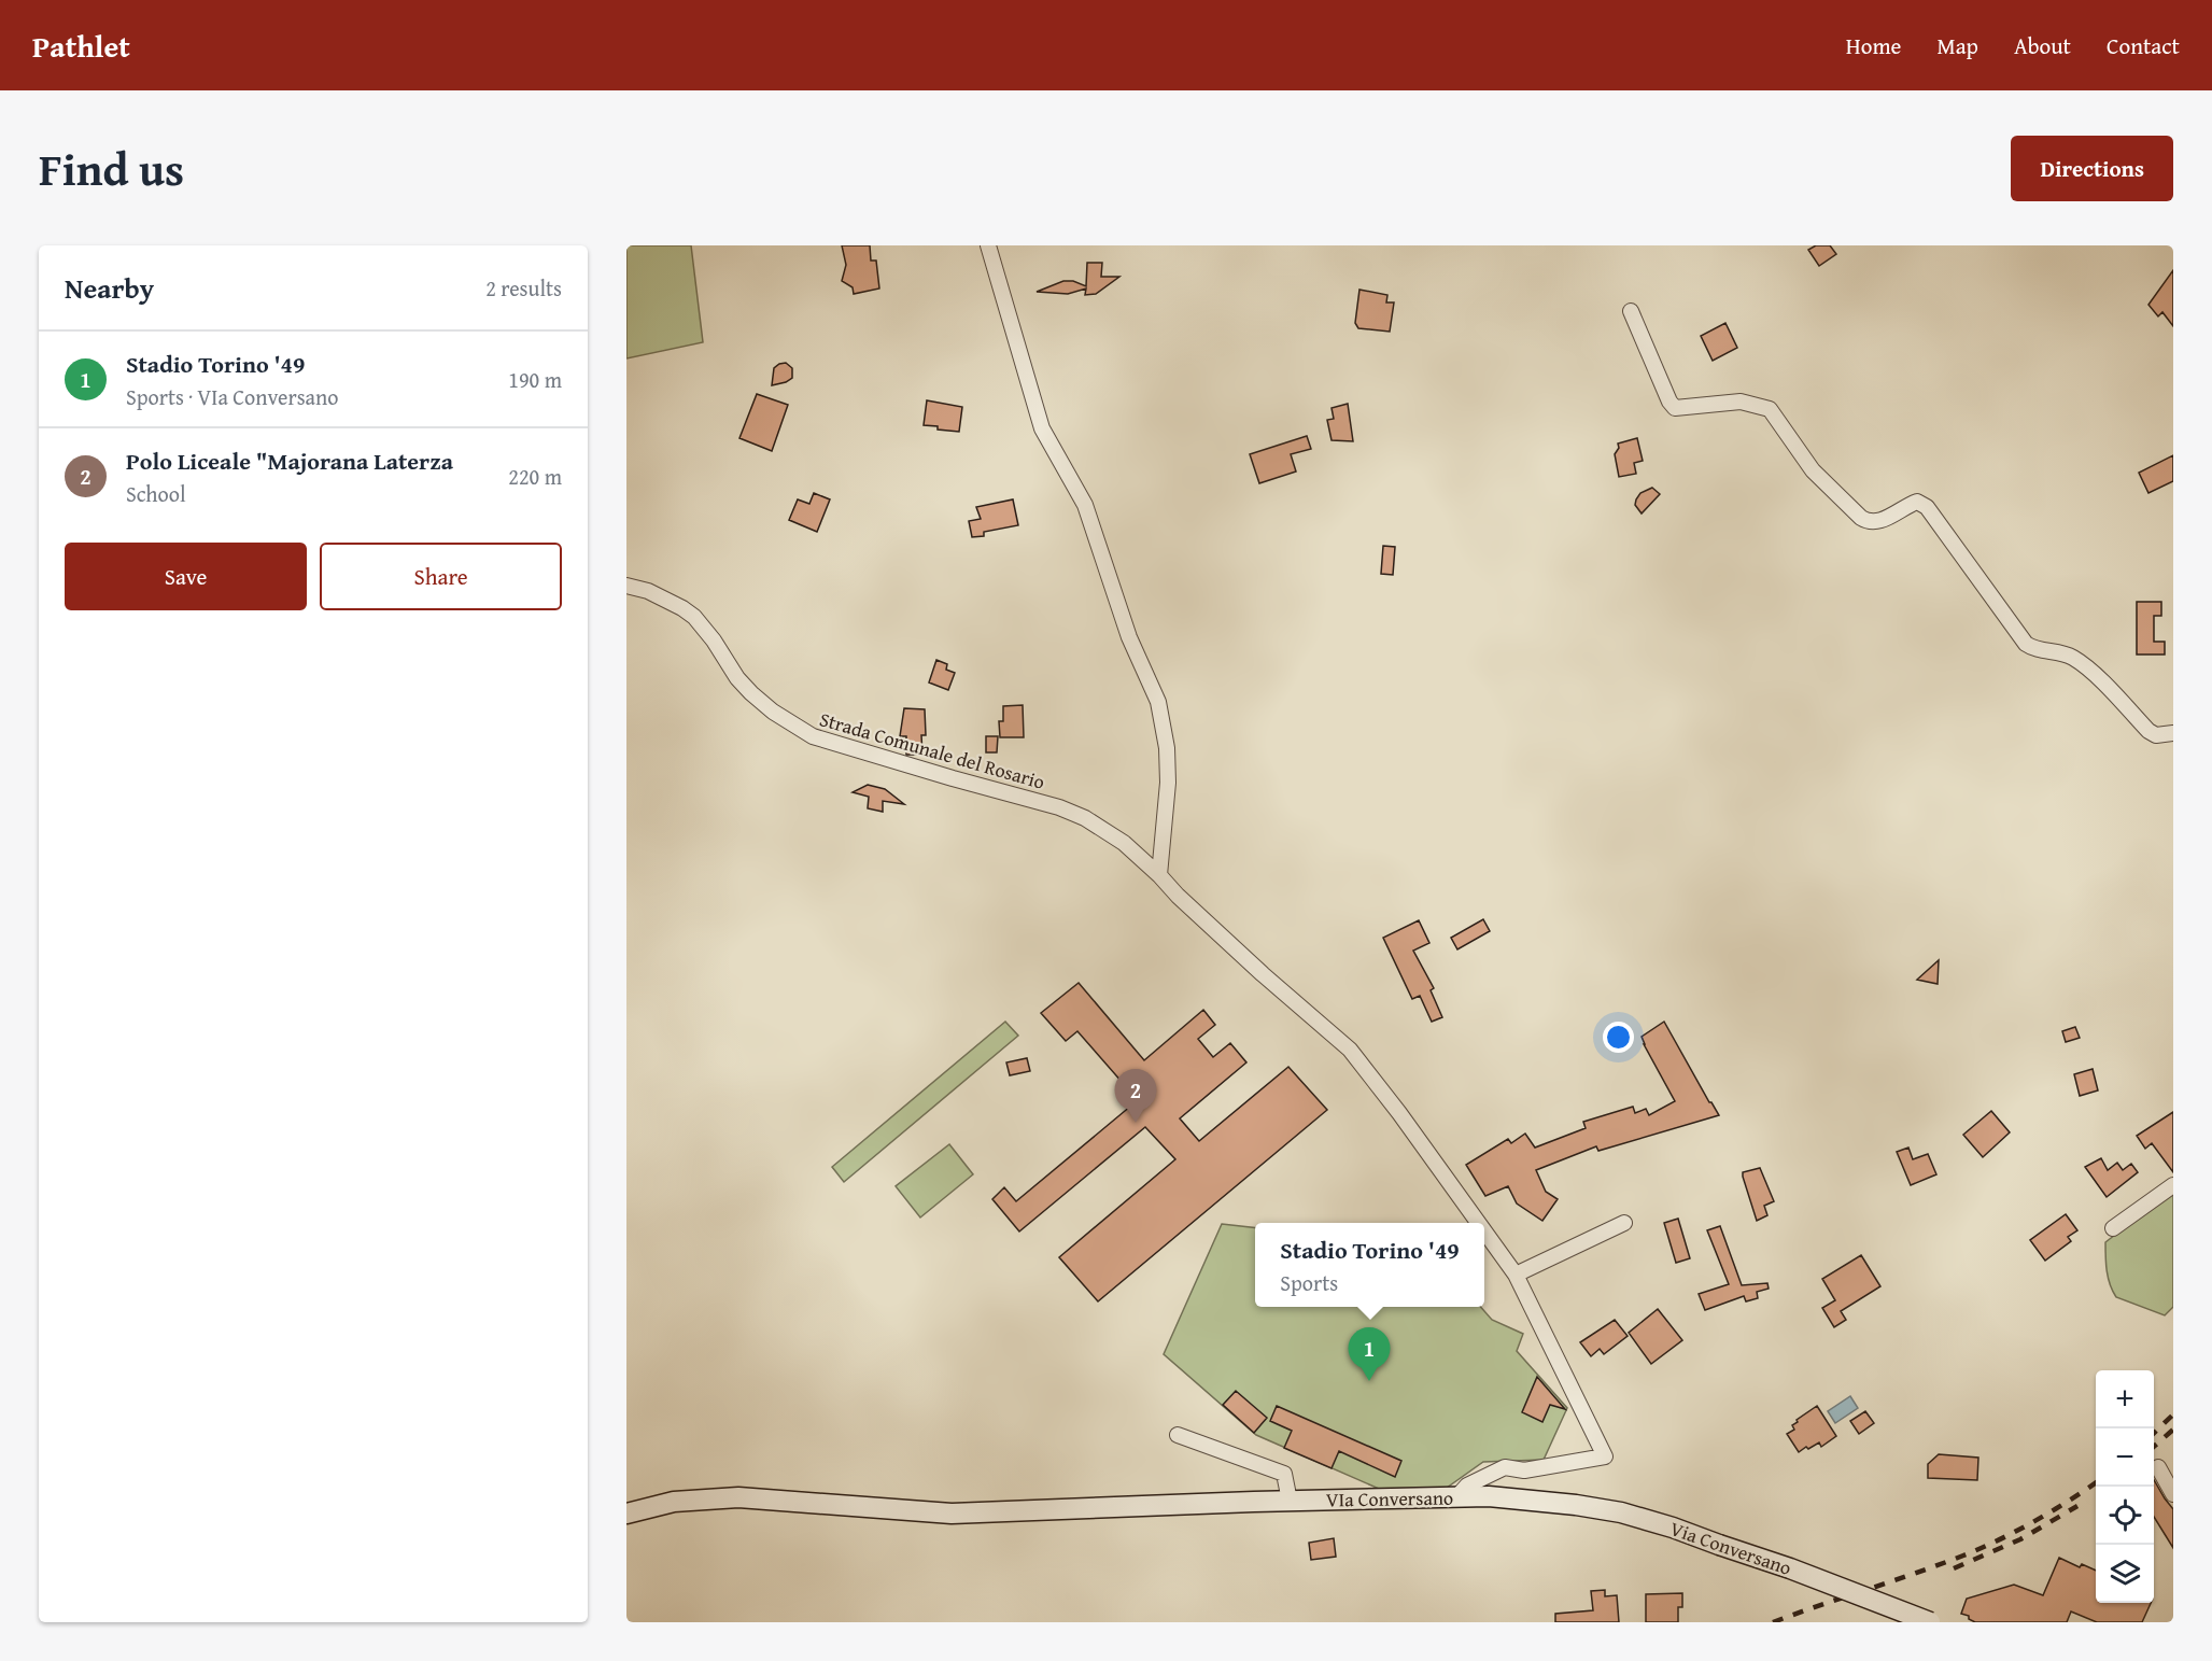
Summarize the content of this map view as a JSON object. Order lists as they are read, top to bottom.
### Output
{
  "streets": {
    "main road": ["VIa Conversano", "Via Conversano"],
    "street": ["Strada Comunale del Rosario"]
  },
  "crossings": [
    ["Strada Comunale del Rosario", "VIa Conversano"],
    ["VIa Conversano", "Via Conversano"]
  ],
  "page": {
    "header": "Pathlet",
    "nav": [
      "Home",
      "Map",
      "About",
      "Contact"
    ],
    "title": "Find us",
    "buttons": [
      "Directions",
      ["Save", "Share"]
    ],
    "heading": ["Nearby", "2 results"],
    "list": [
      {
        "mark": "1",
        "name": "Stadio Torino '49",
        "note": "Sports · VIa Conversano",
        "value": "190 m"
      },
      {
        "mark": "2",
        "name": "Polo Liceale \"Majorana Laterza",
        "note": "School",
        "value": "220 m"
      }
    ],
    "pins": ["2", "1"],
    "popup": ["Stadio Torino '49", "Sports"],
    "map_buttons": ["+", "−"]
  }
}
